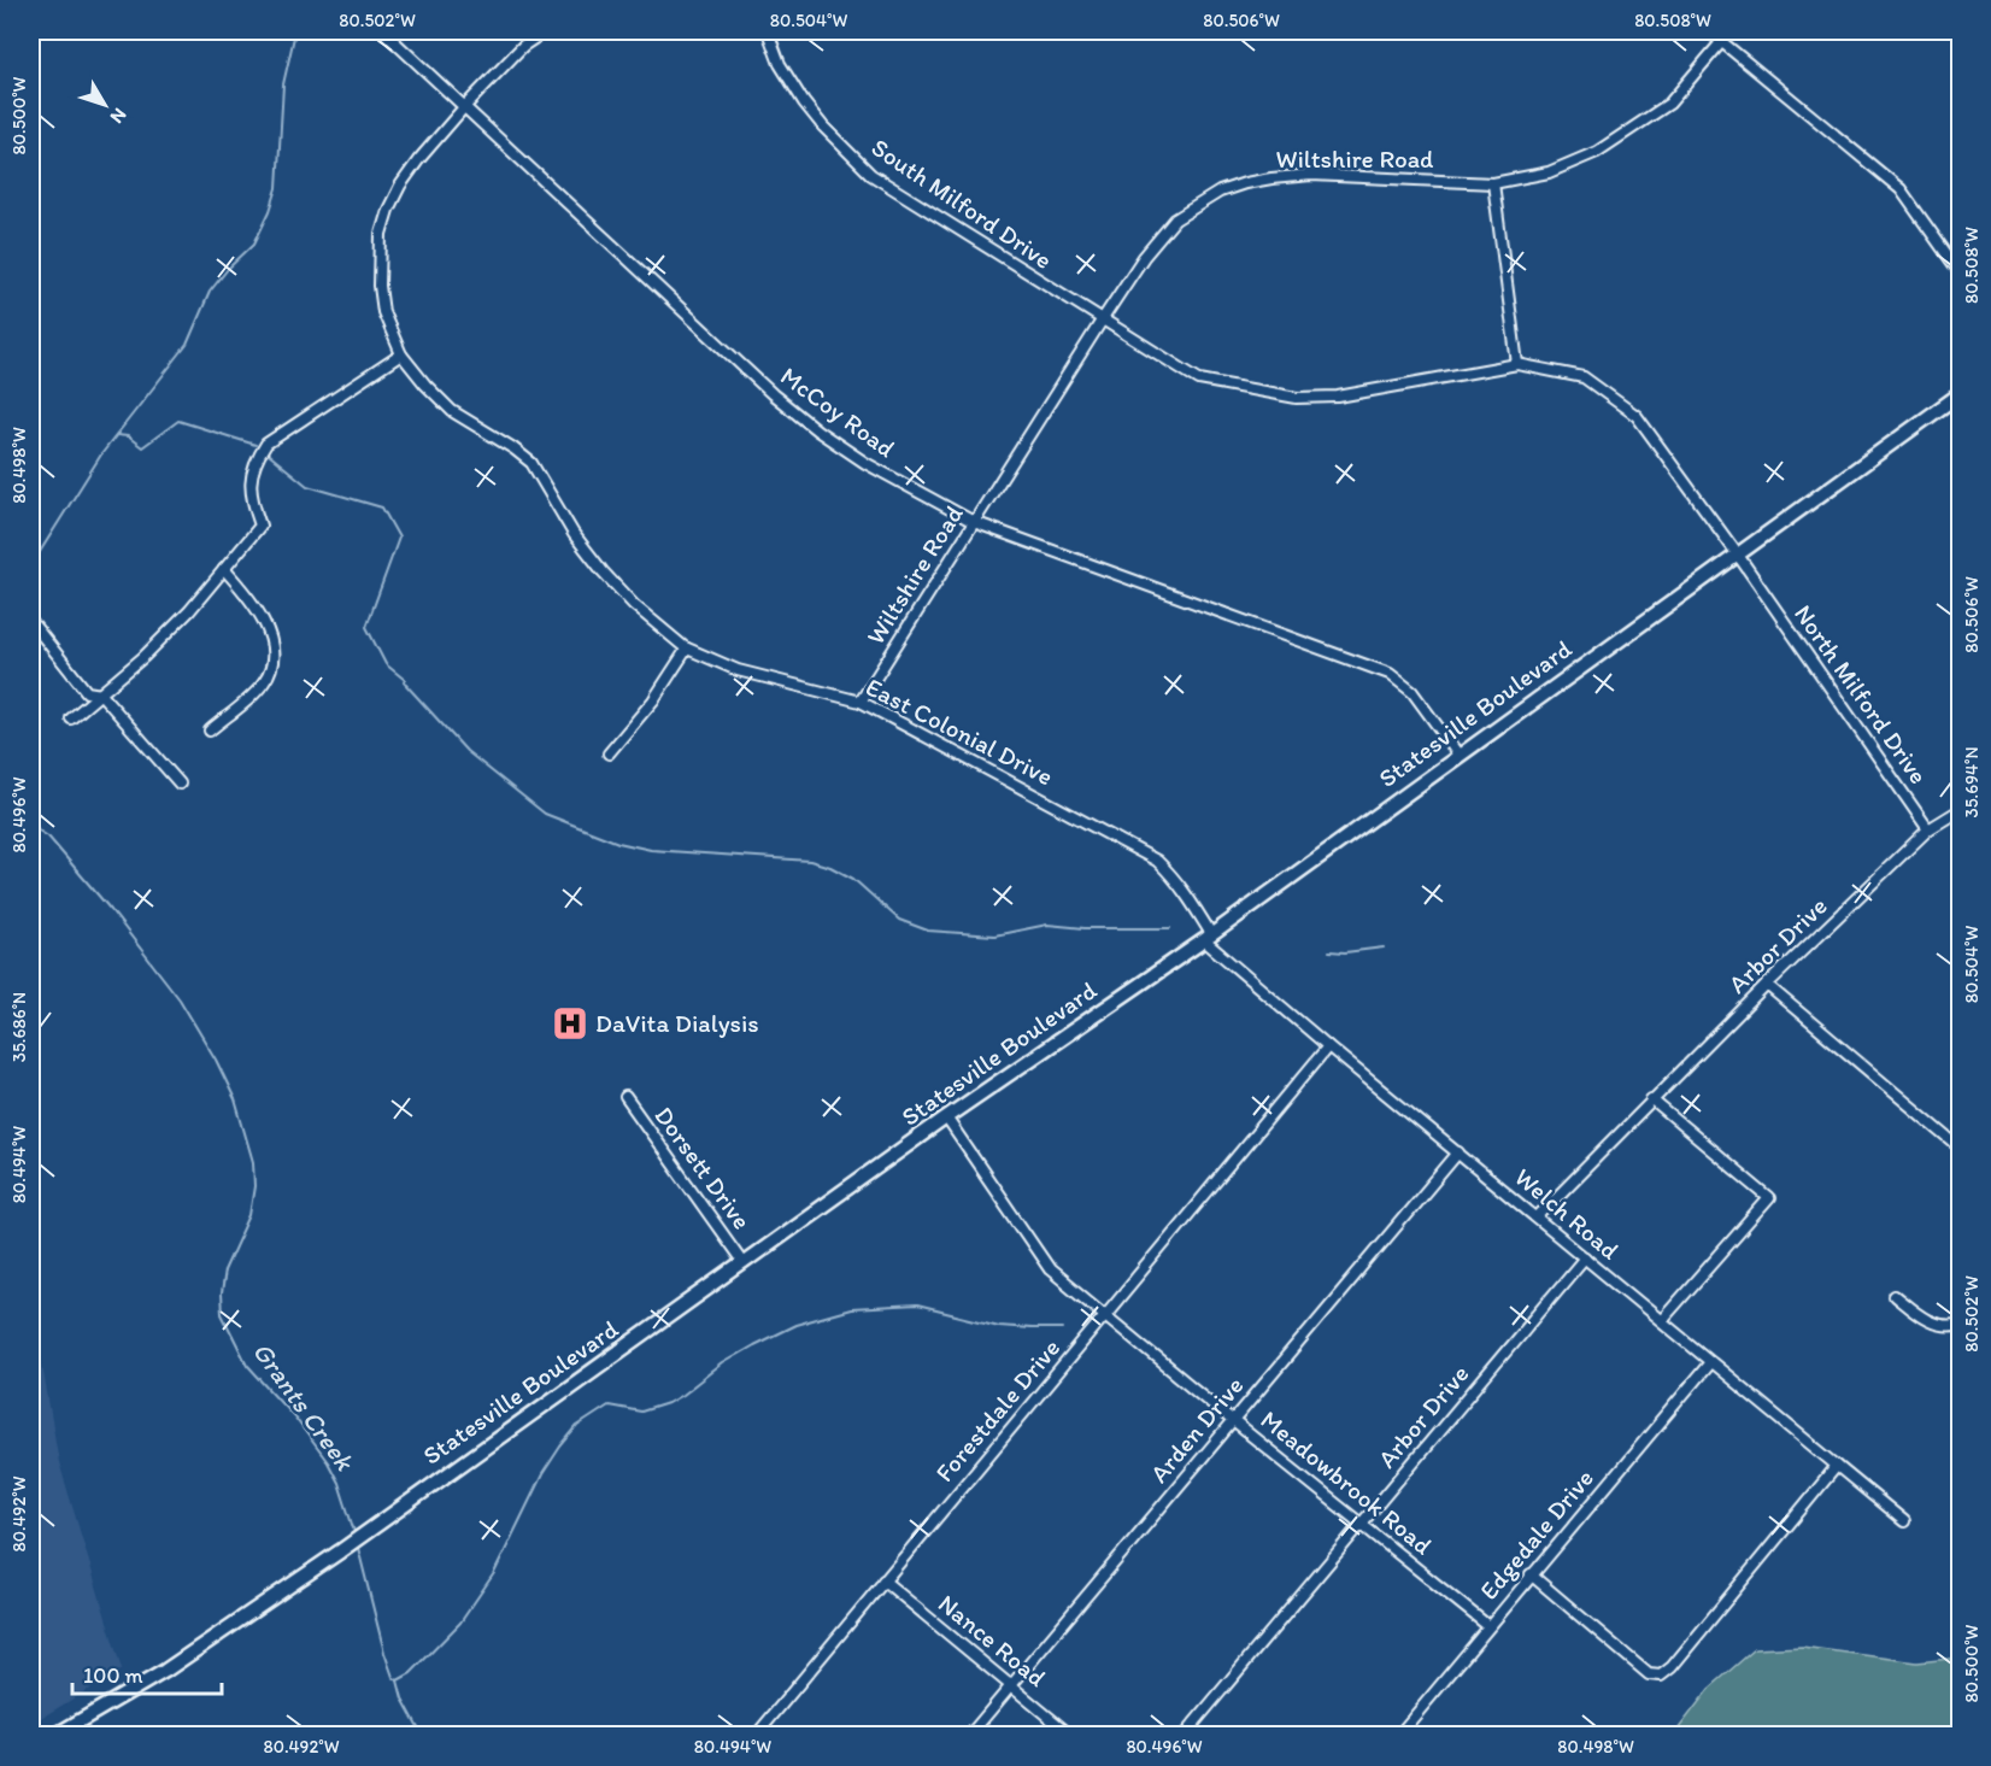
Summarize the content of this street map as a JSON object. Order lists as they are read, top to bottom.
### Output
{
  "streets": {
    "main road": ["Statesville Boulevard"],
    "street": [
      "Wiltshire Road",
      "South Milford Drive",
      "McCoy Road",
      "North Milford Drive",
      "East Colonial Drive",
      "Arbor Drive",
      "Dorsett Drive",
      "Welch Road",
      "Forestdale Drive",
      "Arden Drive",
      "Meadowbrook Road",
      "Edgedale Drive",
      "Nance Road"
    ]
  },
  "crossings": [
    ["Wiltshire Road", "South Milford Drive"],
    ["Wiltshire Road", "McCoy Road"],
    ["Wiltshire Road", "East Colonial Drive"],
    ["South Milford Drive", "North Milford Drive"],
    ["South Milford Drive", "Statesville Boulevard"],
    ["McCoy Road", "Statesville Boulevard"],
    ["McCoy Road", "East Colonial Drive"],
    ["North Milford Drive", "Statesville Boulevard"],
    ["North Milford Drive", "Arbor Drive"],
    ["Statesville Boulevard", "East Colonial Drive"],
    ["Statesville Boulevard", "Dorsett Drive"],
    ["Statesville Boulevard", "Welch Road"],
    ["Statesville Boulevard", "Meadowbrook Road"],
    ["East Colonial Drive", "Welch Road"],
    ["Arbor Drive", "Welch Road"],
    ["Arbor Drive", "Meadowbrook Road"],
    ["Welch Road", "Forestdale Drive"],
    ["Welch Road", "Arden Drive"],
    ["Welch Road", "Edgedale Drive"],
    ["Forestdale Drive", "Meadowbrook Road"],
    ["Forestdale Drive", "Nance Road"],
    ["Arden Drive", "Meadowbrook Road"],
    ["Arden Drive", "Nance Road"],
    ["Meadowbrook Road", "Edgedale Drive"]
  ],
  "water": ["Grants Creek"],
  "places": {
    "hospital": ["DaVita Dialysis"]
  },
  "scale_bar": "100 m",
  "north": "bottom right",
  "coordinates": [
    "80.502°W",
    "80.504°W",
    "80.506°W",
    "80.508°W",
    "80.500°W",
    "80.498°W",
    "35.694°N",
    "80.496°W",
    "35.686°N",
    "80.494°W",
    "80.492°W"
  ]
}
